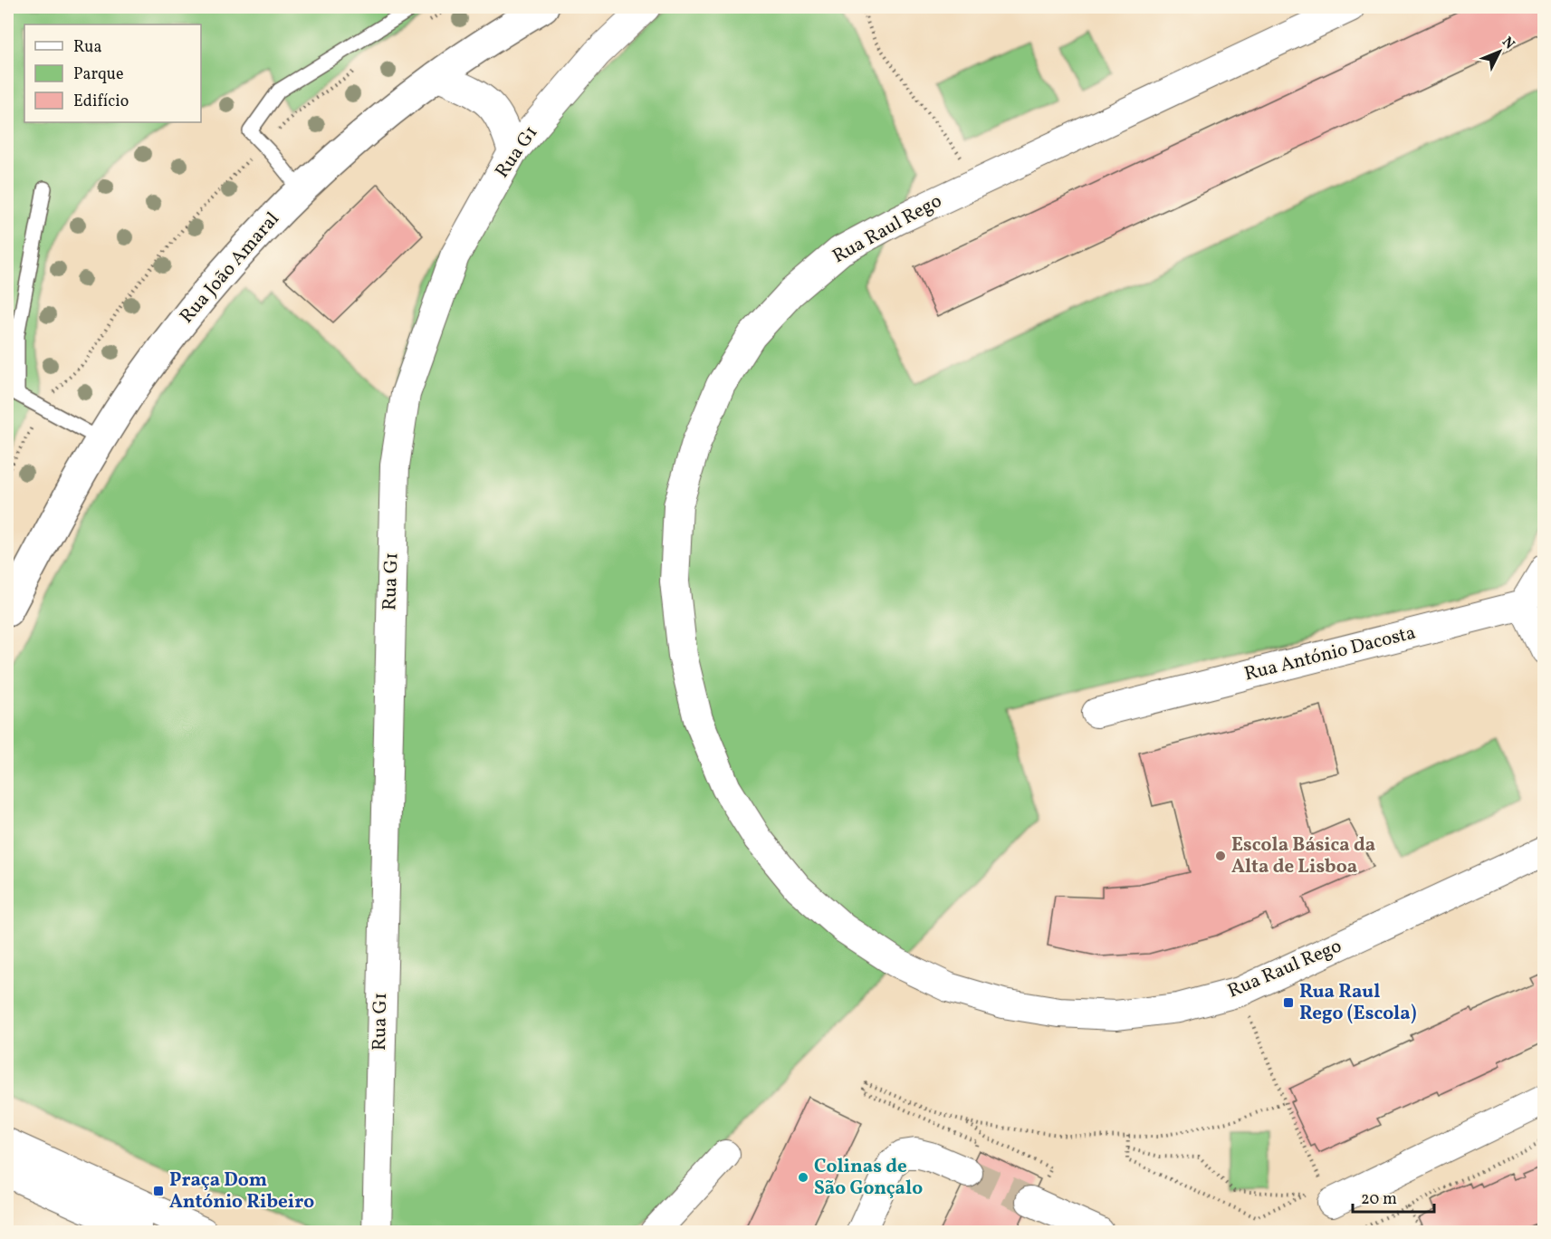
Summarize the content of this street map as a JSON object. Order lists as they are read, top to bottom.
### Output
{
  "streets": {
    "street": [
      "Rua G1",
      "Rua Raul Rego",
      "Rua João Amaral",
      "Rua António Dacosta"
    ]
  },
  "places": {
    "other": ["Escola Básica da Alta de Lisboa", "Colinas de São Gonçalo"],
    "transit": ["Rua Raul Rego (Escola)", "Praça Dom António Ribeiro"]
  },
  "legend": ["Rua", "Parque", "Edifício"],
  "scale_bar": "20 m",
  "north": "top right"
}
